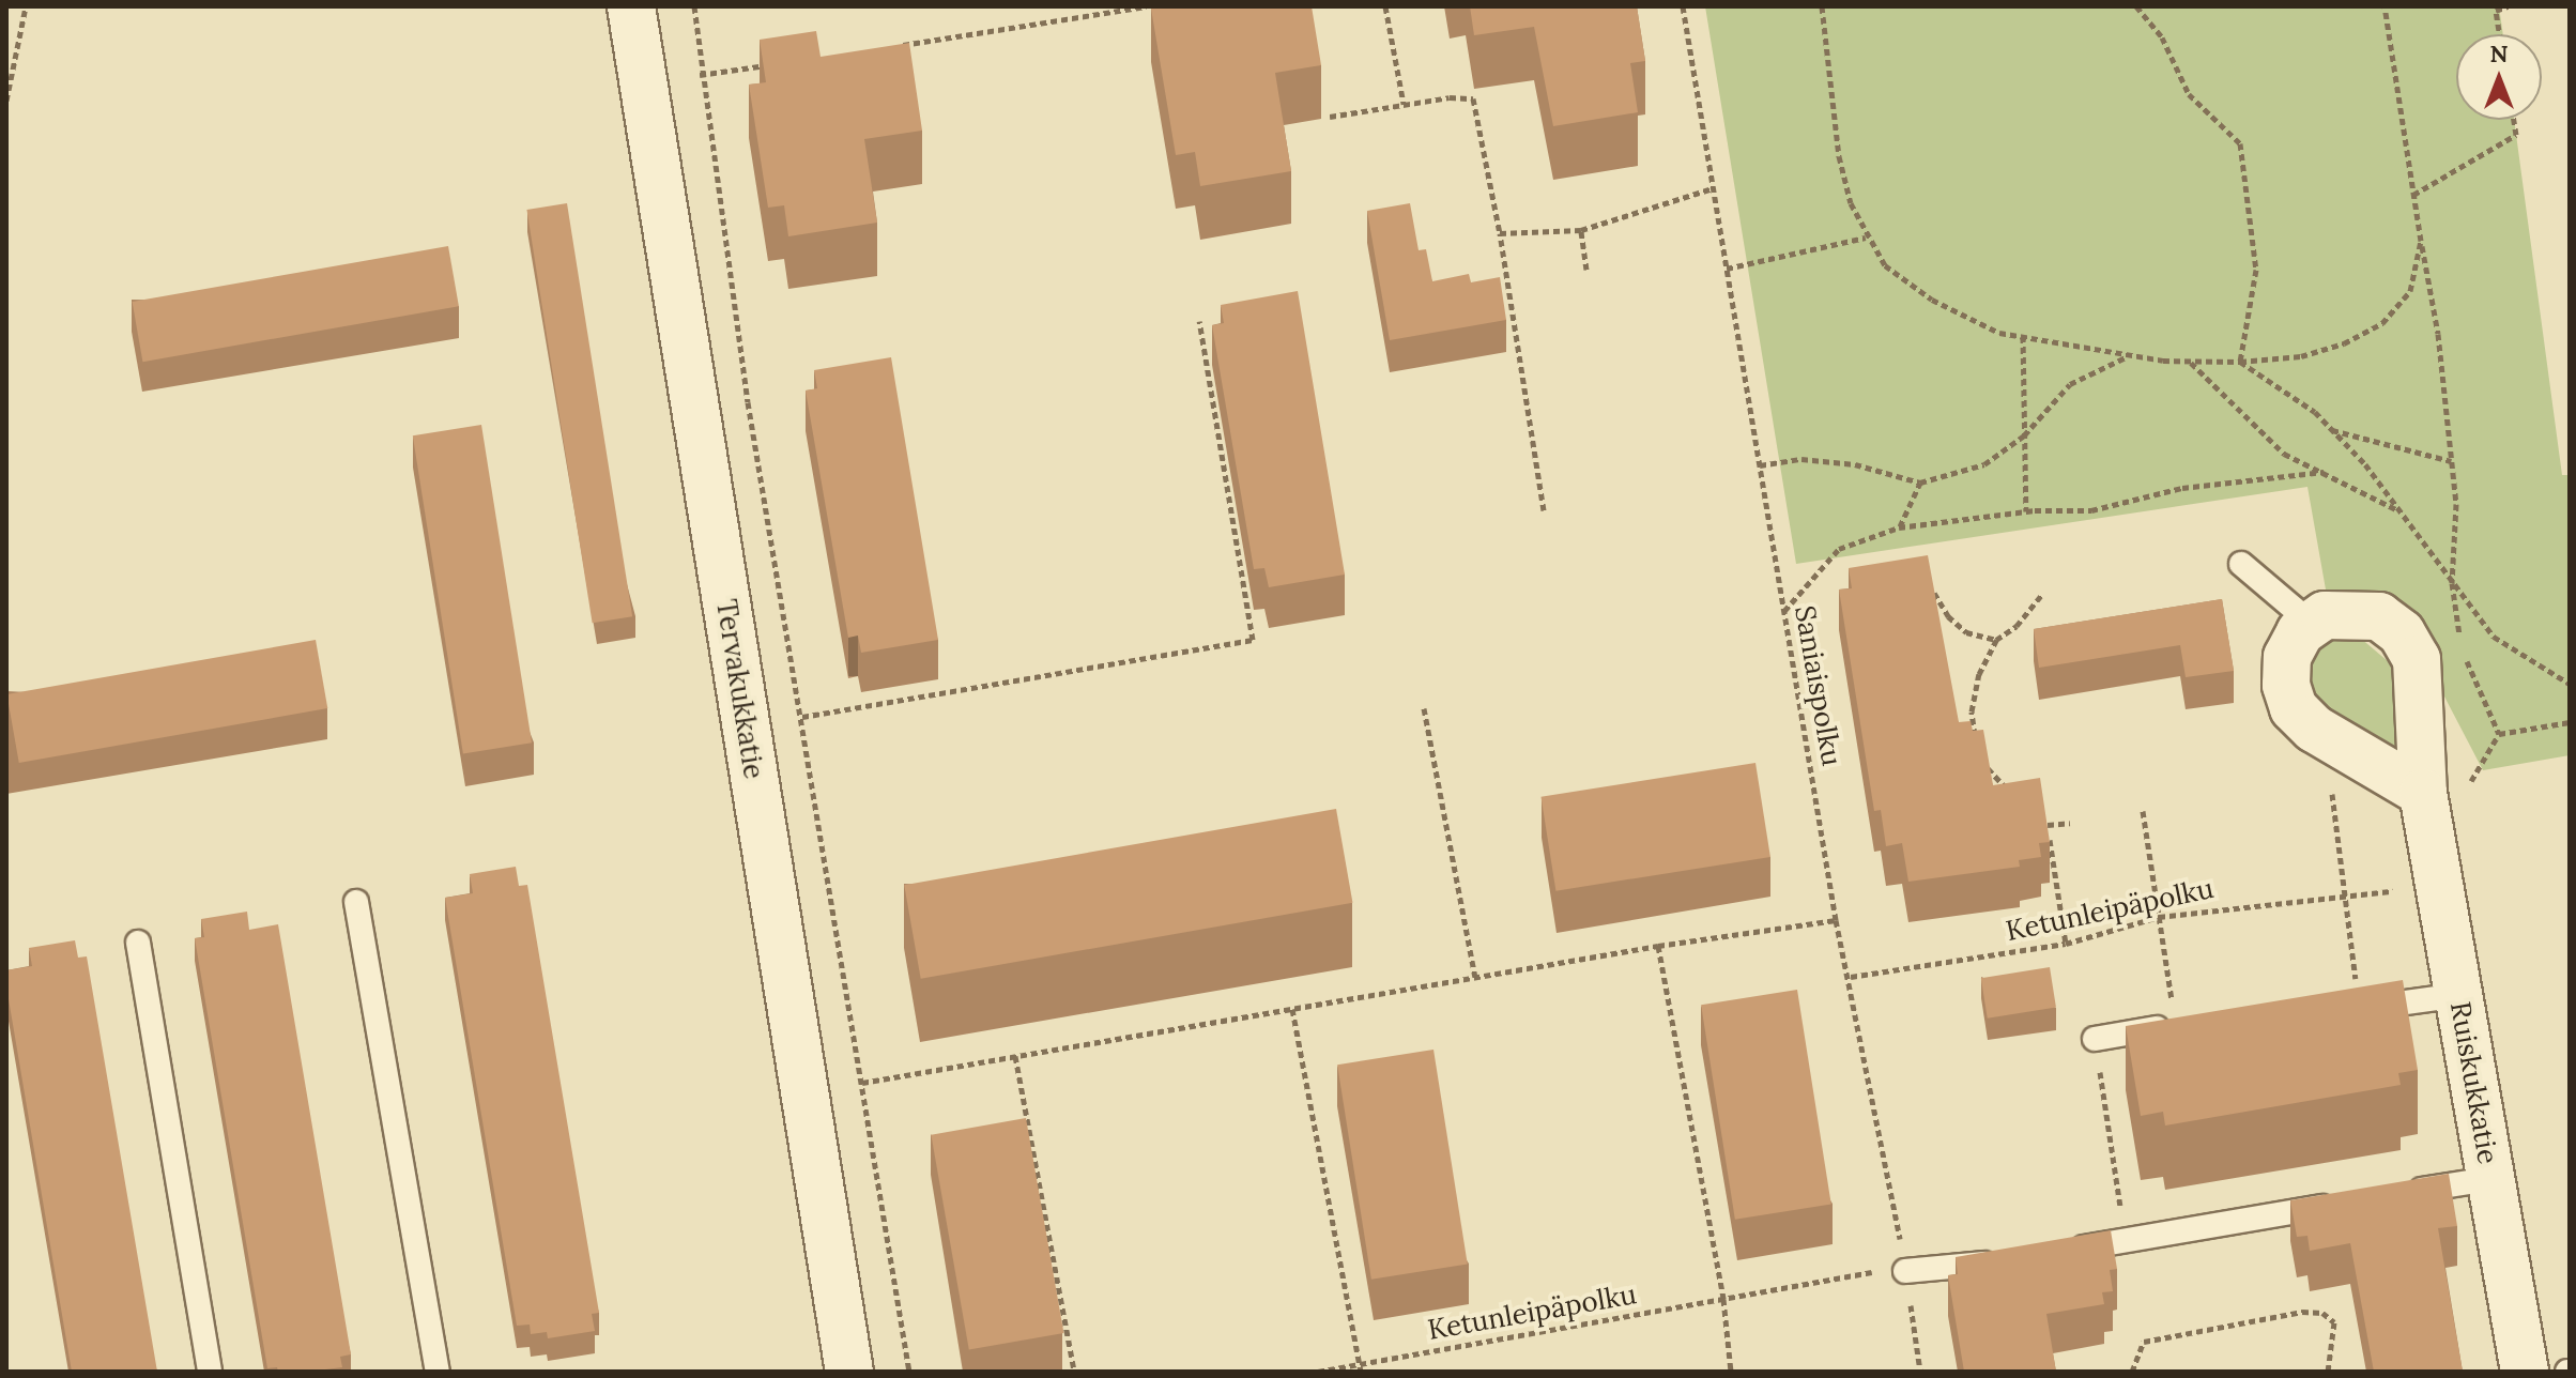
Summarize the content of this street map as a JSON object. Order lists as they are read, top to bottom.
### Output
{
  "streets": {
    "street": ["Tervakukkatie", "Ruiskukkatie"],
    "path": ["Saniaispolku", "Ketunleipäpolku"]
  },
  "crossings": [
    ["Saniaispolku", "Ketunleipäpolku"],
    ["Ketunleipäpolku", "Ruiskukkatie"]
  ],
  "north": "top"
}
